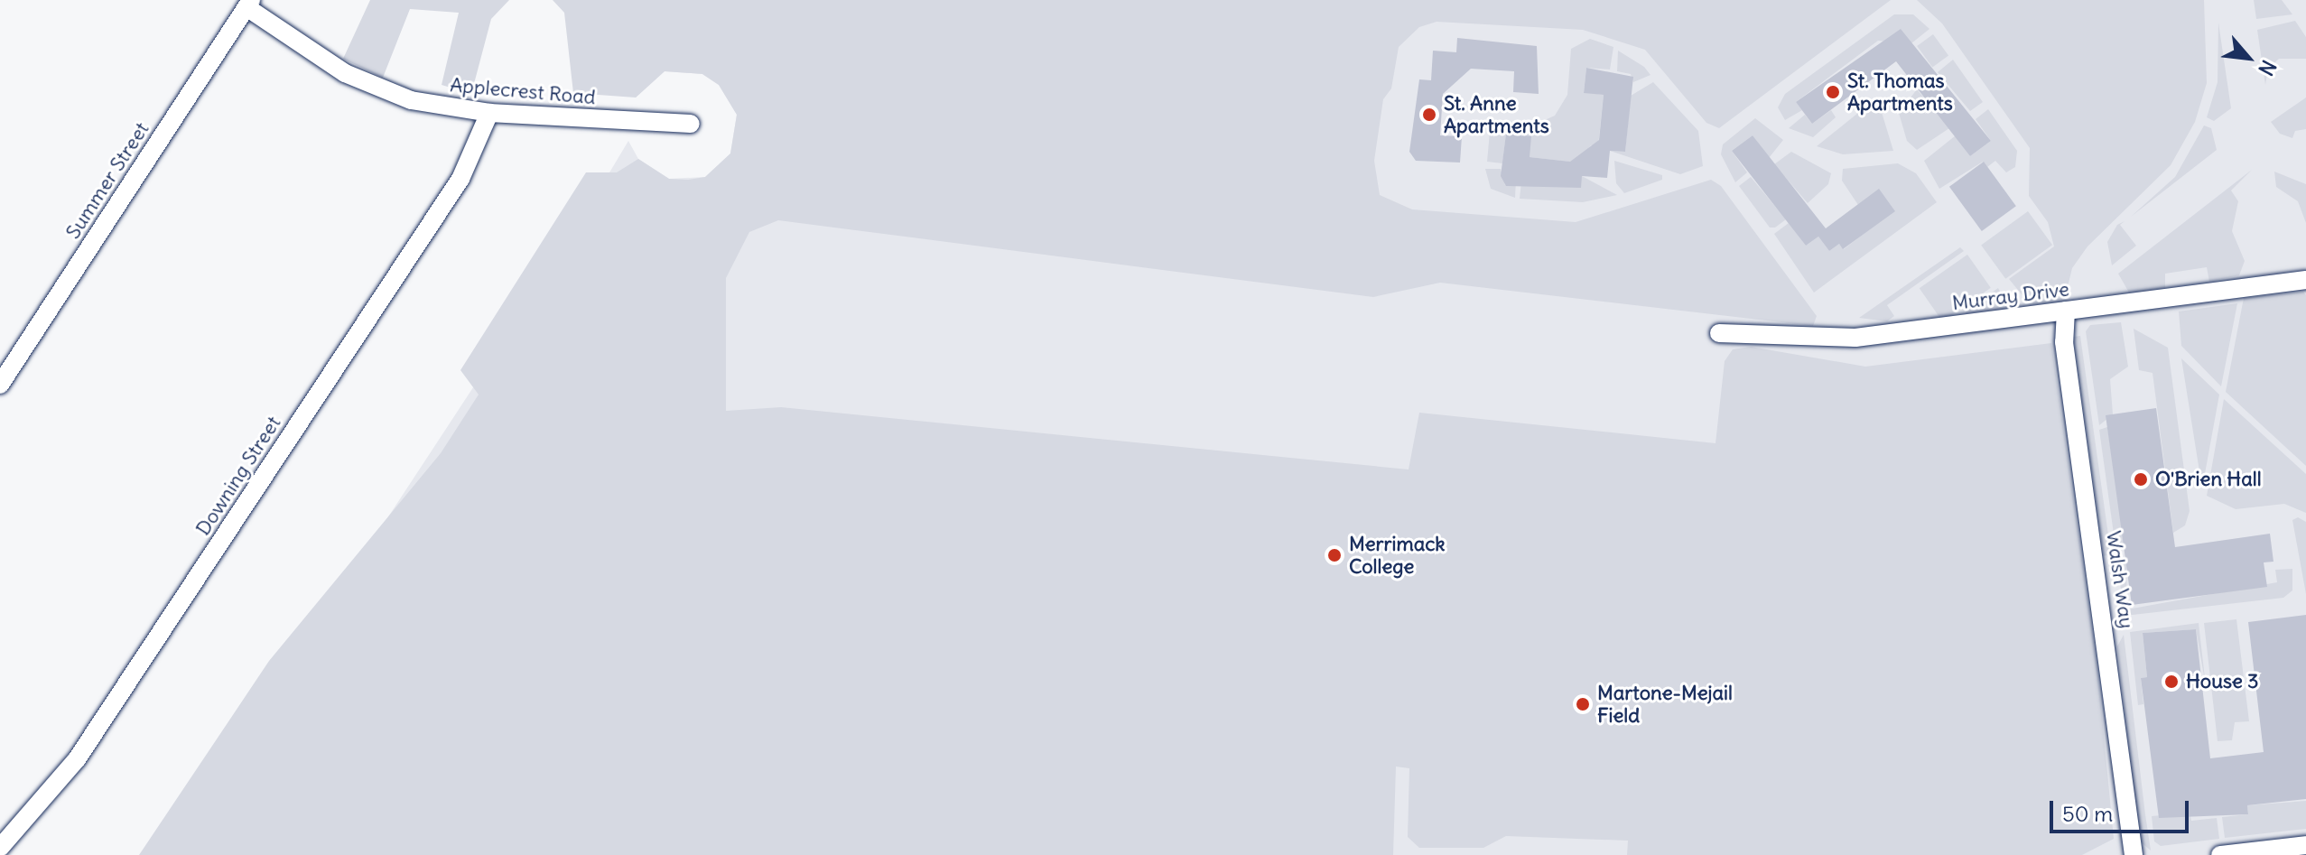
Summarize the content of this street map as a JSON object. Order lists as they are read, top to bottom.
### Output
{
  "streets": {
    "street": [
      "Applecrest Road",
      "Summer Street",
      "Murray Drive",
      "Downing Street",
      "Walsh Way"
    ]
  },
  "crossings": [
    ["Applecrest Road", "Summer Street"],
    ["Applecrest Road", "Downing Street"],
    ["Murray Drive", "Walsh Way"]
  ],
  "places": [
    "St. Thomas Apartments",
    "St. Anne Apartments",
    "O'Brien Hall",
    "Merrimack College",
    "House 3",
    "Martone-Mejail Field"
  ],
  "scale_bar": "50 m",
  "north": "bottom right"
}
